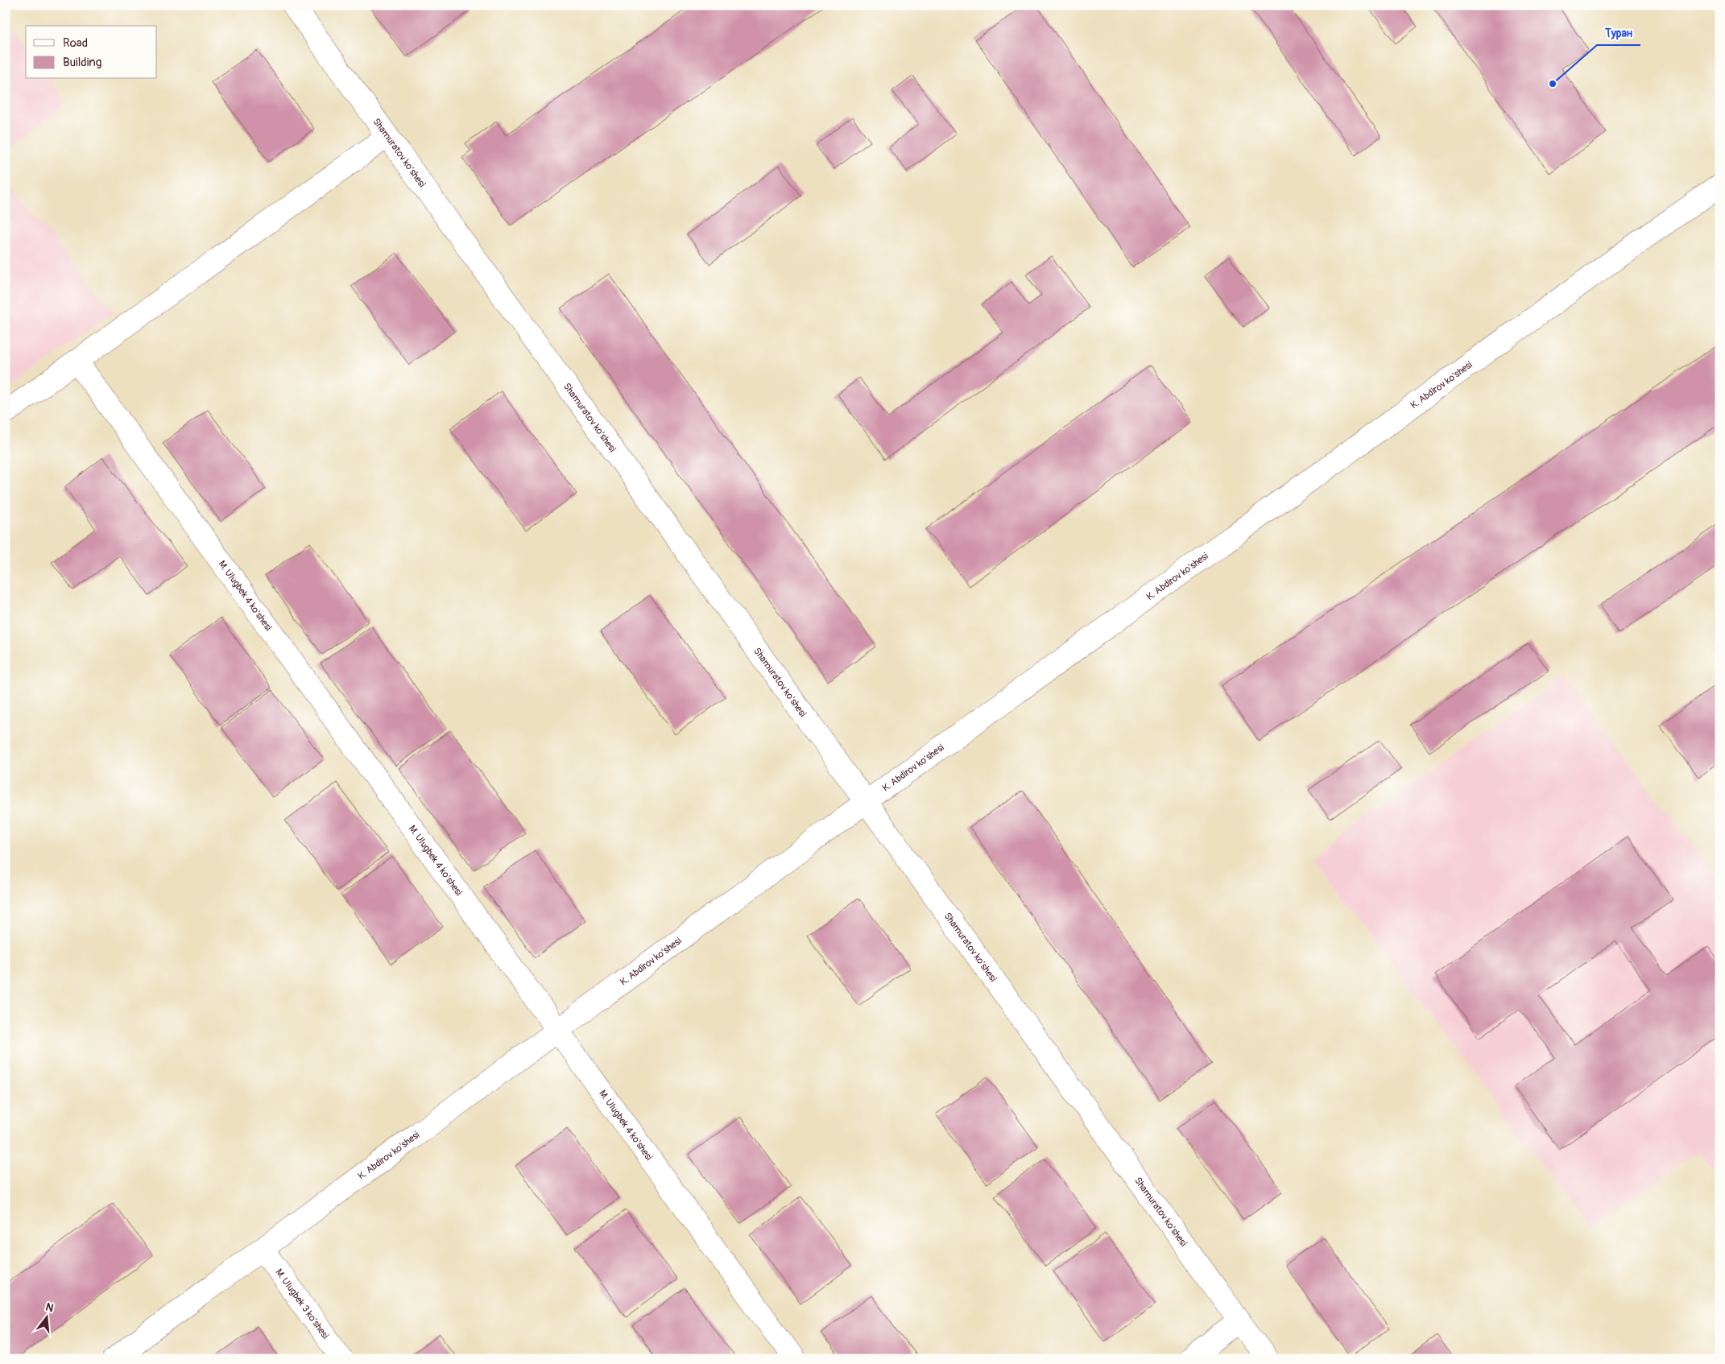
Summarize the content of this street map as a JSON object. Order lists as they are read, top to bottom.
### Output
{
  "streets": {
    "street": [
      "Shamuratov ko'shesi",
      "K. Abdirov ko'shesi",
      "M. Ulugbek 4 ko'shesi",
      "M. Ulugbek 3 ko'shesi"
    ]
  },
  "crossings": [
    ["Shamuratov ko'shesi", "K. Abdirov ko'shesi"],
    ["K. Abdirov ko'shesi", "M. Ulugbek 4 ko'shesi"],
    ["K. Abdirov ko'shesi", "M. Ulugbek 3 ko'shesi"]
  ],
  "places": ["Туран"],
  "legend": ["Road", "Building"],
  "north": "top"
}
